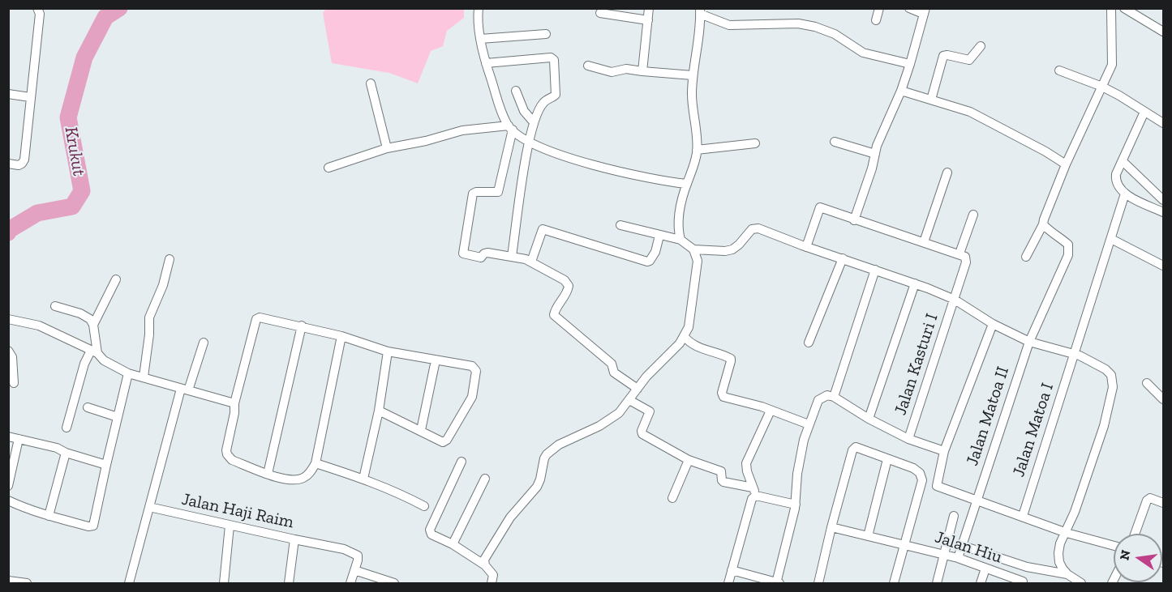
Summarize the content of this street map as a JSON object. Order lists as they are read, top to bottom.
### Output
{
  "streets": {
    "street": [
      "Jalan Kasturi I",
      "Jalan Matoa II",
      "Jalan Matoa I",
      "Jalan Haji Raim",
      "Jalan Hiu"
    ]
  },
  "crossings": [
    ["Jalan Matoa II", "Jalan Hiu"]
  ],
  "water": ["Krukut"],
  "north": "left"
}
